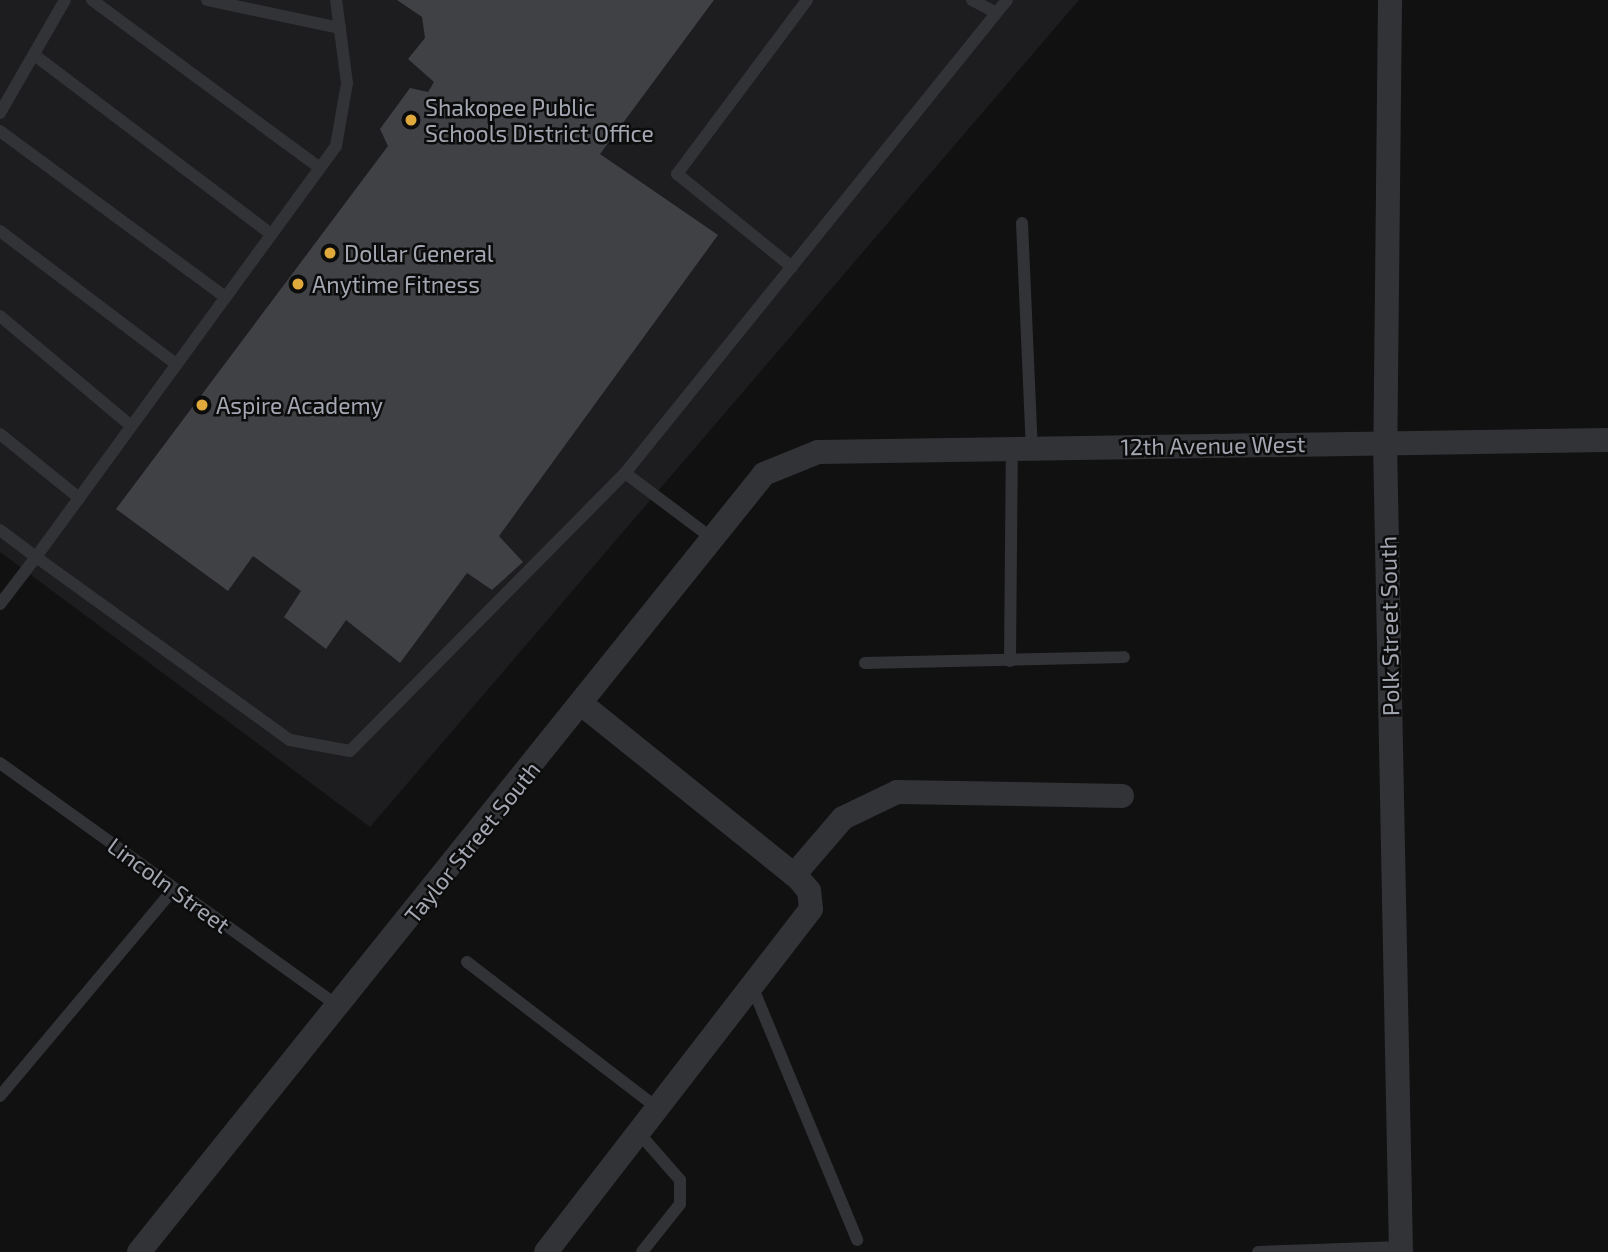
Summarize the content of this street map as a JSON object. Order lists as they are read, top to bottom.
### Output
{
  "streets": {
    "street": ["12th Avenue West", "Polk Street South", "Taylor Street South"],
    "lane": ["Lincoln Street"]
  },
  "crossings": [
    ["12th Avenue West", "Polk Street South"],
    ["12th Avenue West", "Taylor Street South"],
    ["Taylor Street South", "Lincoln Street"]
  ],
  "places": [
    "Shakopee Public Schools District Office",
    "Dollar General",
    "Anytime Fitness",
    "Aspire Academy"
  ]
}
